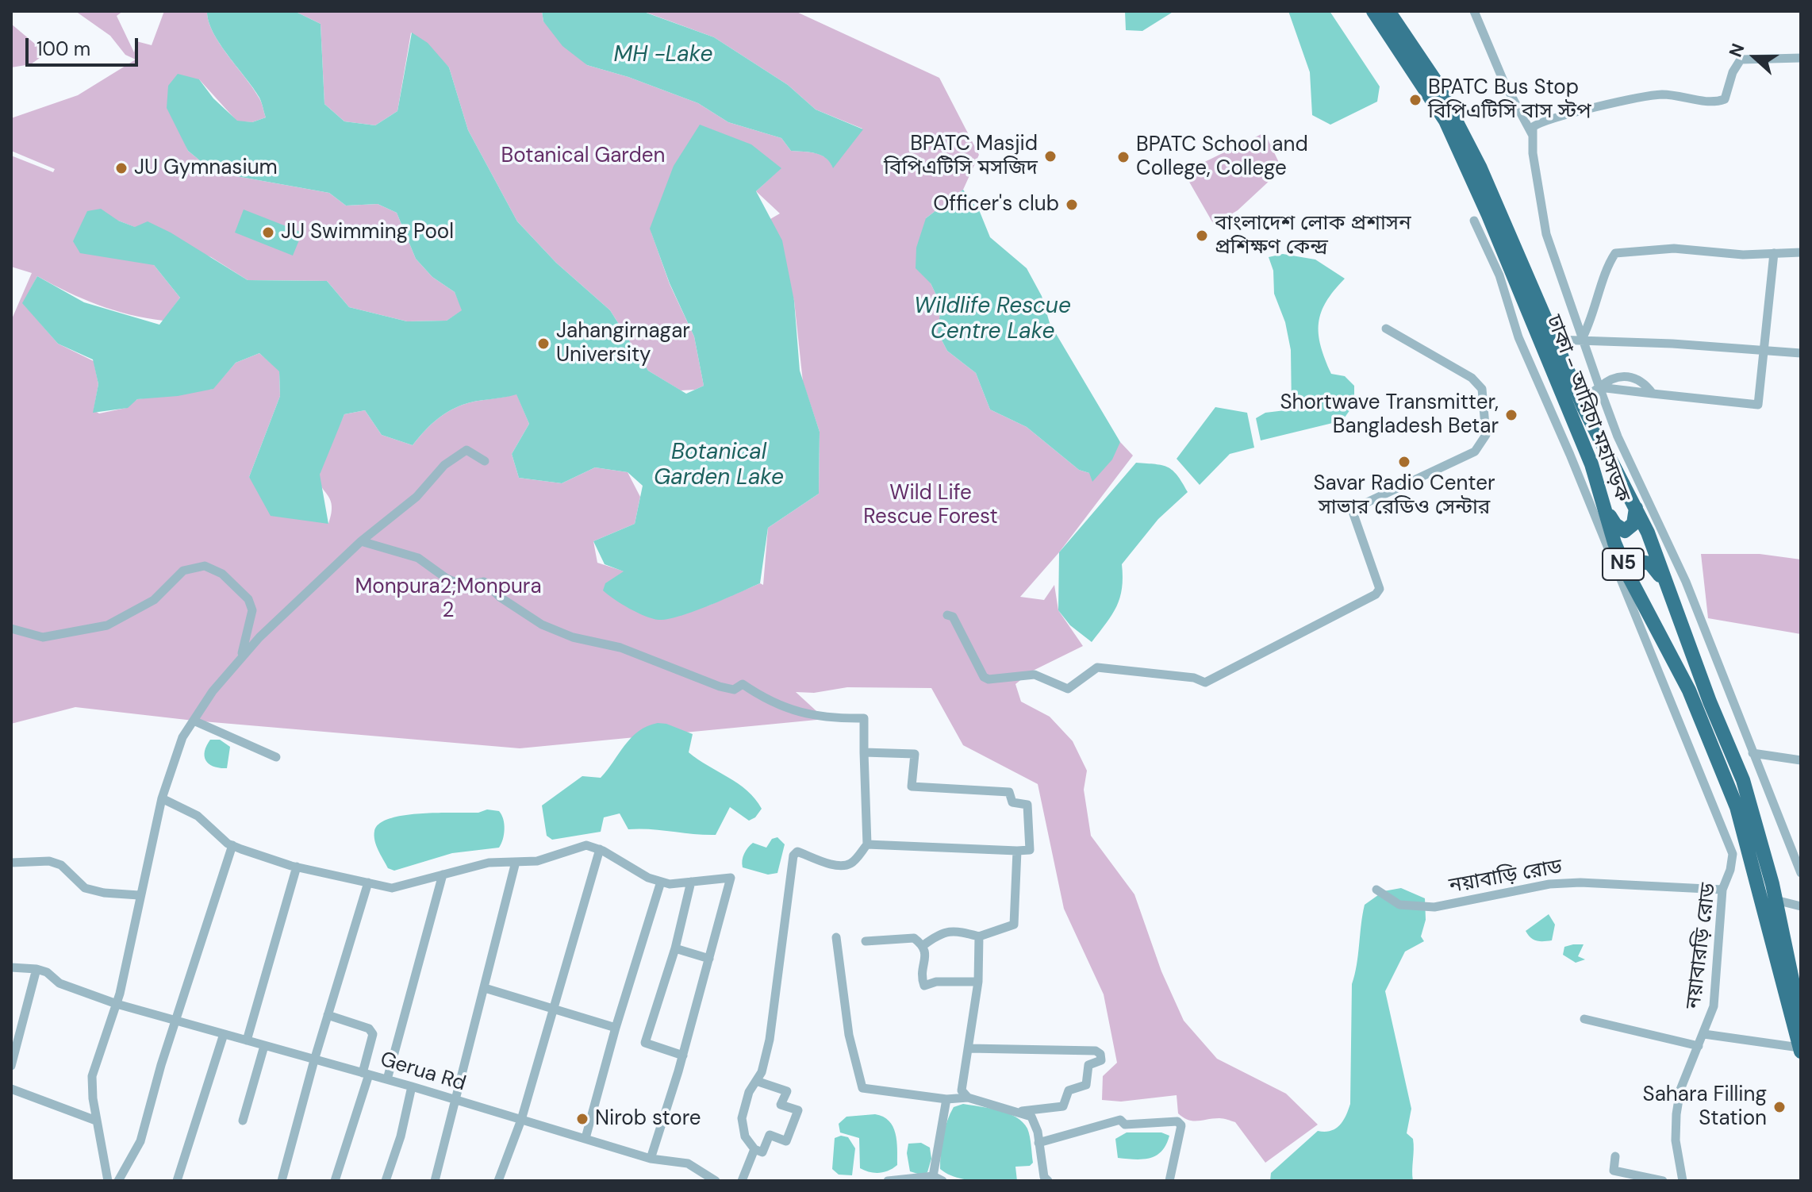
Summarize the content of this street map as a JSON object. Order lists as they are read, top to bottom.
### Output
{
  "streets": {
    "highway": ["ঢাকা - আরিচা মহাসড়ক", "N5"],
    "street": ["নয়াবাড়ি রোড", "নয়াবারড়ি রোড", "Gerua Rd"]
  },
  "crossings": [
    ["নয়াবাড়ি রোড", "নয়াবারড়ি রোড"]
  ],
  "water": ["MH -Lake", "Wildlife Rescue Centre Lake", "Botanical Garden Lake"],
  "parks": ["Botanical Garden", "Wild Life Rescue Forest", "Monpura2;Monpura 2"],
  "places": [
    "BPATC Bus Stop বিপিএটিসি বাস স্টপ",
    "BPATC Masjid বিপিএটিসি মসজিদ",
    "BPATC School and College, College",
    "JU Gymnasium",
    "Officer's club",
    "JU Swimming Pool",
    "বাংলাদেশ লোক প্রশাসন প্রশিক্ষণ কেন্দ্র",
    "Jahangirnagar University",
    "Shortwave Transmitter, Bangladesh Betar",
    "Savar Radio Center সাভার রেডিও সেন্টার",
    "Sahara Filling Station",
    "Nirob store"
  ],
  "scale_bar": "100 m",
  "north": "left"
}
